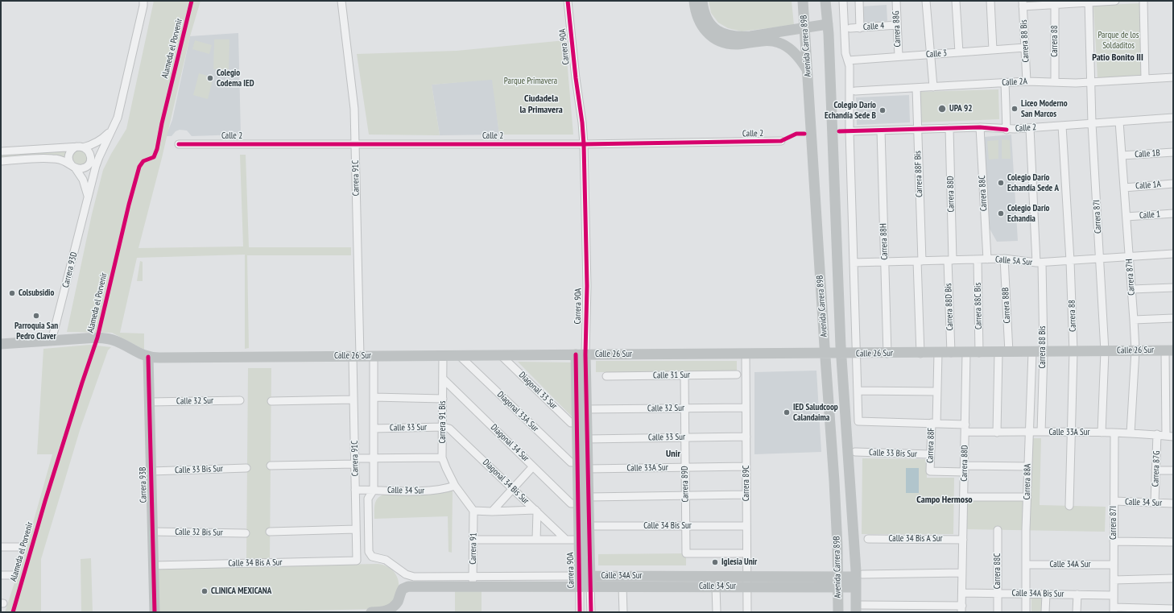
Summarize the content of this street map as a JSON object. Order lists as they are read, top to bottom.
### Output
{
  "streets": {
    "street": [
      "Calle 4",
      "Carrera 88G",
      "Carrera 88 Bis",
      "Carrera 88",
      "Avenida Carrera 89B",
      "Carrera 90A",
      "Calle 3",
      "Calle 2A",
      "Calle 2",
      "Calle 1B",
      "Carrera 88F Bis",
      "Carrera 91C",
      "Calle 1A",
      "Carrera 88C",
      "Carrera 88D",
      "Calle 1",
      "Carrera 87I",
      "Carrera 88H",
      "Calle 5A Sur",
      "Carrera 93D",
      "Carrera 87H",
      "Carrera 88B",
      "Carrera 88C Bis",
      "Carrera 88D Bis",
      "Calle 26 Sur",
      "Calle 31 Sur",
      "Diagonal 33 Sur",
      "Calle 32 Sur",
      "Diagonal 33A Sur",
      "Carrera 91 Bis",
      "Calle 33 Sur",
      "Calle 33A Sur",
      "Diagonal 34 Sur",
      "Carrera 88F",
      "Calle 33 Bis Sur",
      "Carrera 87G",
      "Diagonal 34 Bis Sur",
      "Carrera 88A",
      "Carrera 89C",
      "Carrera 89D",
      "Carrera 93B",
      "Calle 34 Sur",
      "Calle 34 Bis Sur",
      "Calle 32 Bis Sur",
      "Calle 34 Bis A Sur",
      "Carrera 91",
      "Calle 34A Sur",
      "Calle 34A Bis Sur"
    ],
    "cycle path": ["Alameda el Porvenir"]
  },
  "crossings": [
    ["Calle 4", "Carrera 88G"],
    ["Carrera 88G", "Calle 3"],
    ["Carrera 88 Bis", "Calle 3"],
    ["Carrera 88 Bis", "Calle 2A"],
    ["Carrera 88 Bis", "Calle 2"],
    ["Carrera 88 Bis", "Calle 5A Sur"],
    ["Carrera 88 Bis", "Calle 26 Sur"],
    ["Carrera 88 Bis", "Calle 33A Sur"],
    ["Carrera 88", "Calle 2A"],
    ["Carrera 88", "Calle 2"],
    ["Carrera 88", "Calle 5A Sur"],
    ["Carrera 88", "Calle 26 Sur"],
    ["Carrera 88", "Calle 33A Sur"],
    ["Avenida Carrera 89B", "Calle 26 Sur"],
    ["Avenida Carrera 89B", "Calle 34 Sur"],
    ["Carrera 90A", "Calle 2"],
    ["Carrera 90A", "Calle 26 Sur"],
    ["Carrera 90A", "Diagonal 33 Sur"],
    ["Carrera 90A", "Calle 32 Sur"],
    ["Carrera 90A", "Diagonal 33A Sur"],
    ["Carrera 90A", "Calle 33 Sur"],
    ["Carrera 90A", "Calle 33A Sur"],
    ["Carrera 90A", "Diagonal 34 Sur"],
    ["Carrera 90A", "Calle 34 Sur"],
    ["Carrera 90A", "Calle 34 Bis Sur"],
    ["Carrera 90A", "Calle 34A Sur"],
    ["Calle 2A", "Carrera 88F Bis"],
    ["Calle 2A", "Carrera 87I"],
    ["Calle 2", "Carrera 88F Bis"],
    ["Calle 2", "Carrera 91C"],
    ["Calle 2", "Carrera 88C"],
    ["Calle 2", "Carrera 88D"],
    ["Calle 2", "Carrera 87I"],
    ["Calle 2", "Carrera 88H"],
    ["Calle 2", "Carrera 87H"],
    ["Calle 1B", "Carrera 87H"],
    ["Carrera 88F Bis", "Calle 5A Sur"],
    ["Carrera 88F Bis", "Calle 26 Sur"],
    ["Carrera 91C", "Calle 26 Sur"],
    ["Carrera 91C", "Calle 33 Sur"],
    ["Carrera 91C", "Calle 34 Sur"],
    ["Carrera 91C", "Calle 34 Bis A Sur"],
    ["Calle 1A", "Carrera 87H"],
    ["Carrera 88C", "Calle 5A Sur"],
    ["Carrera 88C", "Calle 34A Bis Sur"],
    ["Carrera 88D", "Calle 5A Sur"],
    ["Carrera 88D", "Carrera 88D Bis"],
    ["Carrera 88D", "Calle 26 Sur"],
    ["Carrera 88D", "Calle 33A Sur"],
    ["Carrera 88D", "Carrera 88F"],
    ["Carrera 88D", "Calle 34 Sur"],
    ["Carrera 88D", "Calle 34 Bis A Sur"],
    ["Carrera 88D", "Calle 34A Bis Sur"],
    ["Calle 1", "Carrera 87H"],
    ["Carrera 87I", "Calle 5A Sur"],
    ["Carrera 87I", "Calle 26 Sur"],
    ["Carrera 87I", "Calle 33A Sur"],
    ["Carrera 87I", "Calle 34 Sur"],
    ["Carrera 87I", "Calle 34A Sur"],
    ["Carrera 87I", "Calle 34A Bis Sur"],
    ["Carrera 88H", "Calle 5A Sur"],
    ["Carrera 88H", "Calle 26 Sur"],
    ["Calle 5A Sur", "Carrera 87H"],
    ["Calle 5A Sur", "Carrera 88B"],
    ["Calle 5A Sur", "Carrera 88C Bis"],
    ["Calle 5A Sur", "Carrera 88D Bis"],
    ["Carrera 93D", "Calle 26 Sur"],
    ["Carrera 87H", "Calle 26 Sur"],
    ["Carrera 87H", "Calle 33A Sur"],
    ["Carrera 88B", "Calle 26 Sur"],
    ["Carrera 88C Bis", "Calle 26 Sur"],
    ["Carrera 88D Bis", "Calle 26 Sur"],
    ["Calle 26 Sur", "Diagonal 33 Sur"],
    ["Calle 26 Sur", "Diagonal 33A Sur"],
    ["Calle 26 Sur", "Carrera 91 Bis"],
    ["Calle 26 Sur", "Carrera 88F"],
    ["Calle 26 Sur", "Carrera 88A"],
    ["Calle 26 Sur", "Carrera 89C"],
    ["Calle 26 Sur", "Carrera 93B"],
    ["Calle 31 Sur", "Carrera 89D"],
    ["Calle 32 Sur", "Carrera 89C"],
    ["Calle 32 Sur", "Carrera 89D"],
    ["Calle 32 Sur", "Carrera 93B"],
    ["Carrera 91 Bis", "Calle 33 Sur"],
    ["Carrera 91 Bis", "Diagonal 34 Sur"],
    ["Carrera 91 Bis", "Diagonal 34 Bis Sur"],
    ["Carrera 91 Bis", "Calle 34 Sur"],
    ["Carrera 91 Bis", "Carrera 91"],
    ["Calle 33 Sur", "Diagonal 34 Bis Sur"],
    ["Calle 33 Sur", "Carrera 89C"],
    ["Calle 33 Sur", "Carrera 89D"],
    ["Calle 33A Sur", "Carrera 88F"],
    ["Calle 33A Sur", "Carrera 87G"],
    ["Calle 33A Sur", "Carrera 88A"],
    ["Calle 33A Sur", "Carrera 89C"],
    ["Calle 33A Sur", "Carrera 89D"],
    ["Carrera 88F", "Calle 33 Bis Sur"],
    ["Calle 33 Bis Sur", "Carrera 93B"],
    ["Carrera 87G", "Calle 34 Sur"],
    ["Carrera 88A", "Calle 34A Sur"],
    ["Carrera 88A", "Calle 34A Bis Sur"],
    ["Carrera 89C", "Calle 34 Sur"],
    ["Carrera 89C", "Calle 34 Bis Sur"],
    ["Carrera 89C", "Calle 34A Sur"],
    ["Carrera 89D", "Calle 34 Bis Sur"],
    ["Carrera 93B", "Calle 32 Bis Sur"],
    ["Carrera 93B", "Calle 34 Bis A Sur"],
    ["Calle 34 Sur", "Calle 34A Sur"]
  ],
  "districts": [
    "Patio Bonito III",
    "Ciudadela la Primavera",
    "Unir",
    "Campo Hermoso"
  ],
  "parks": ["Parque de los Soldaditos", "Parque Primavera"],
  "places": [
    "Colegio Codema IED",
    "UPA 92",
    "Liceo Moderno San Marcos",
    "Colegio Darío Echandía Sede B",
    "Colegio Darío Echandía Sede A",
    "Colegio Darío Echandia",
    "Colsubsidio",
    "Parroquia San Pedro Claver",
    "IED Saludcoop Calandaima",
    "Iglesia Unir",
    "CLINICA MEXICANA"
  ]
}
